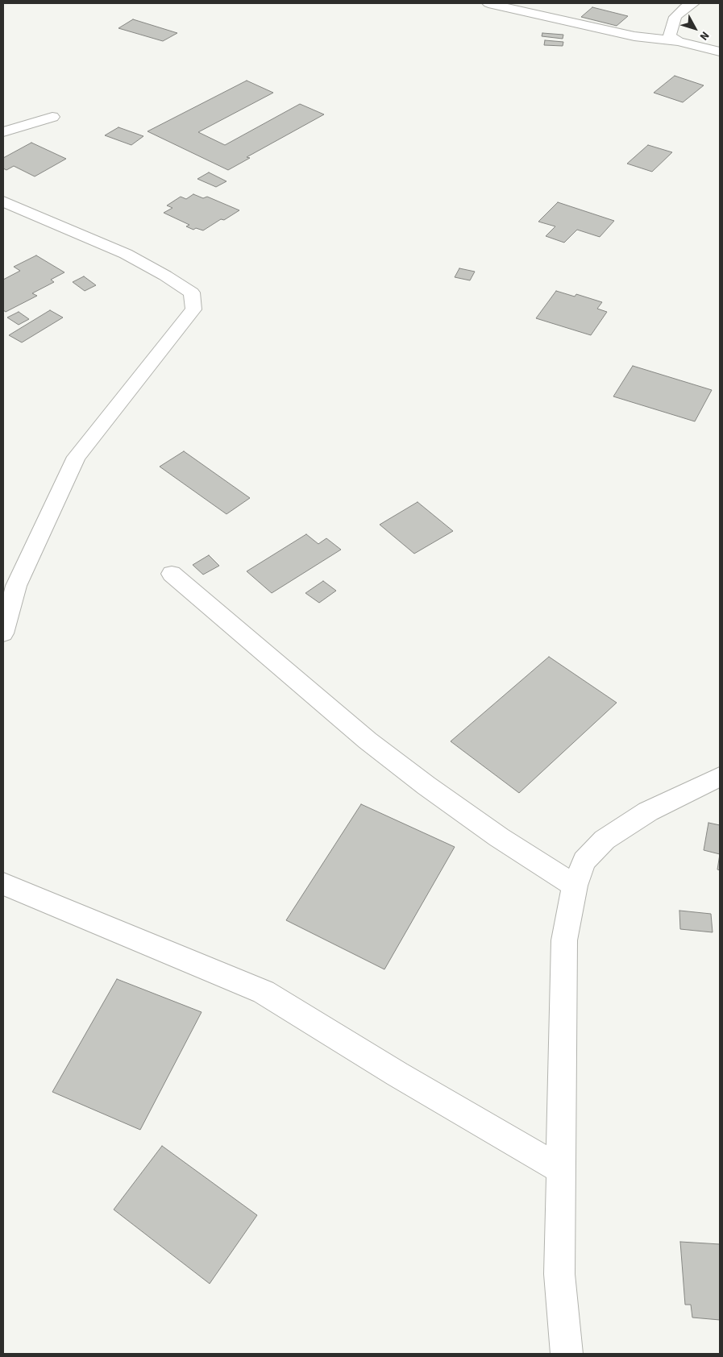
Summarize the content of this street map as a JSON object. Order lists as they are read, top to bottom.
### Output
{
  "north": "bottom right"
}
